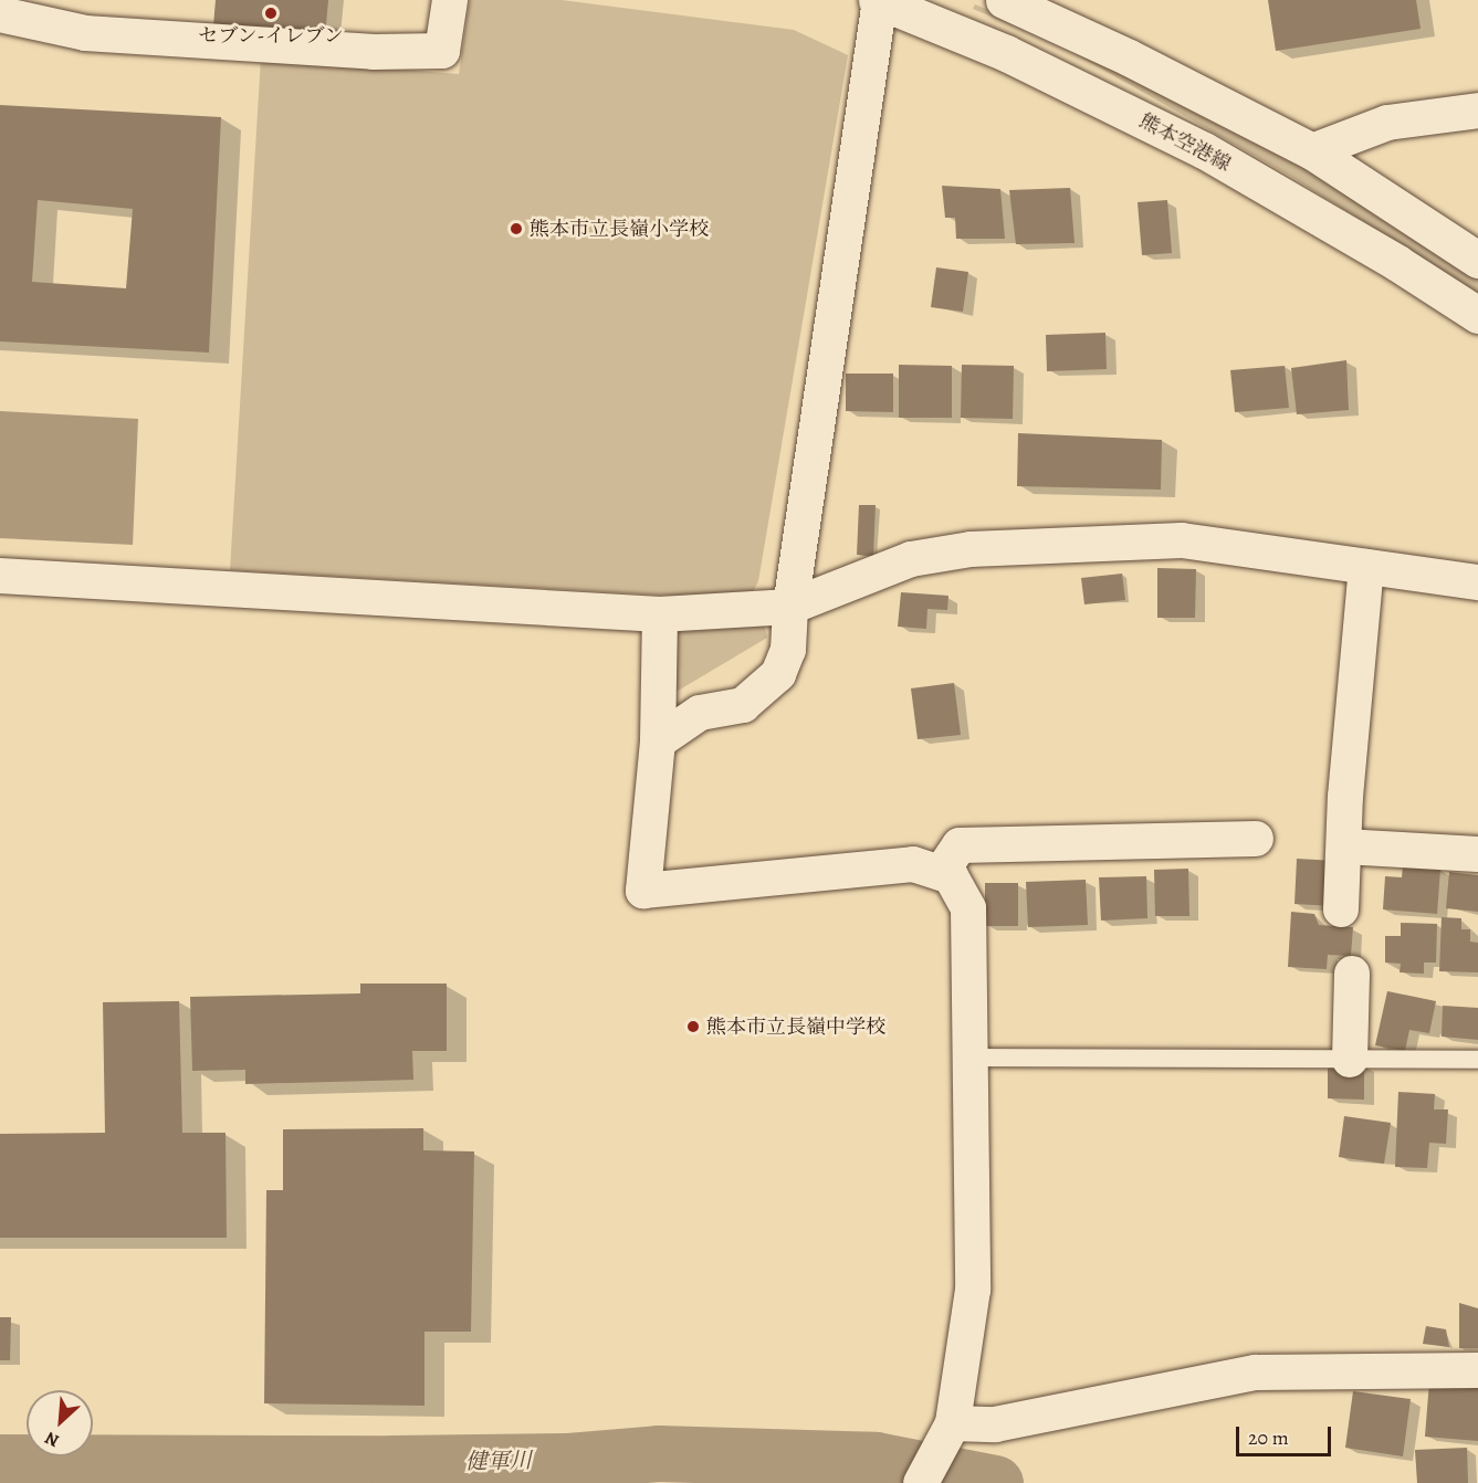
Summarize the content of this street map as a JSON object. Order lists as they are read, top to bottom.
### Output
{
  "streets": {
    "main road": ["熊本空港線"]
  },
  "water": ["健軍川"],
  "places": ["セブン-イレブン", "熊本市立長嶺小学校", "熊本市立長嶺中学校"],
  "scale_bar": "20 m",
  "north": "bottom left"
}
